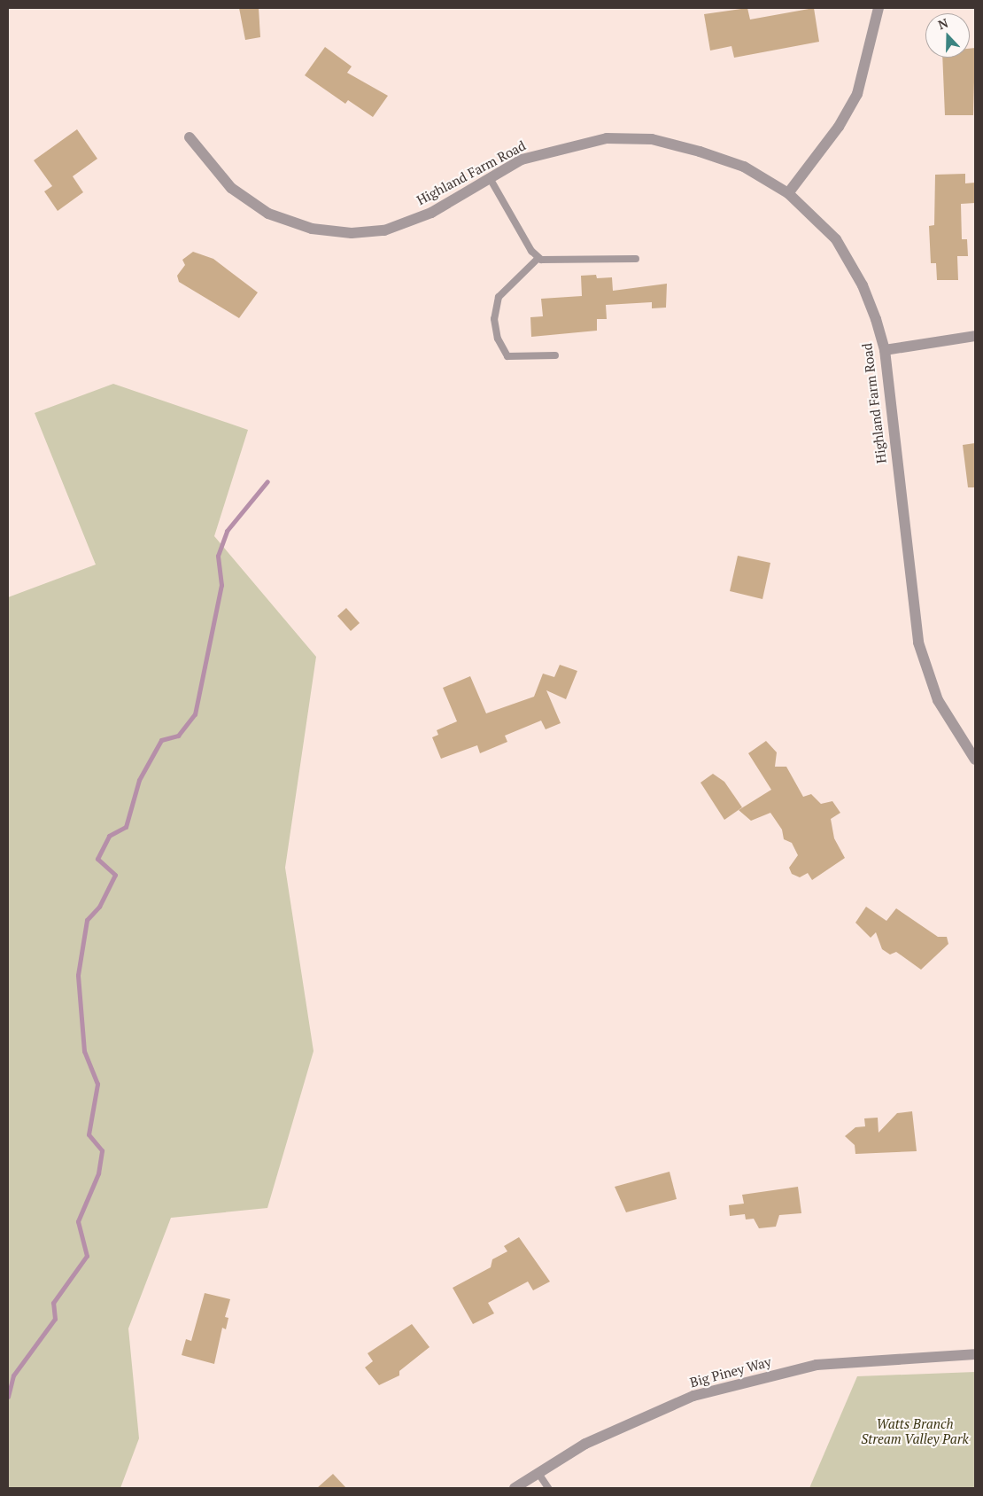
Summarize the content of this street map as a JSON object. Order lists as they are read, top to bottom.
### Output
{
  "streets": {
    "street": ["Highland Farm Road", "Big Piney Way"]
  },
  "parks": ["Watts Branch Stream Valley Park"],
  "north": "top"
}
